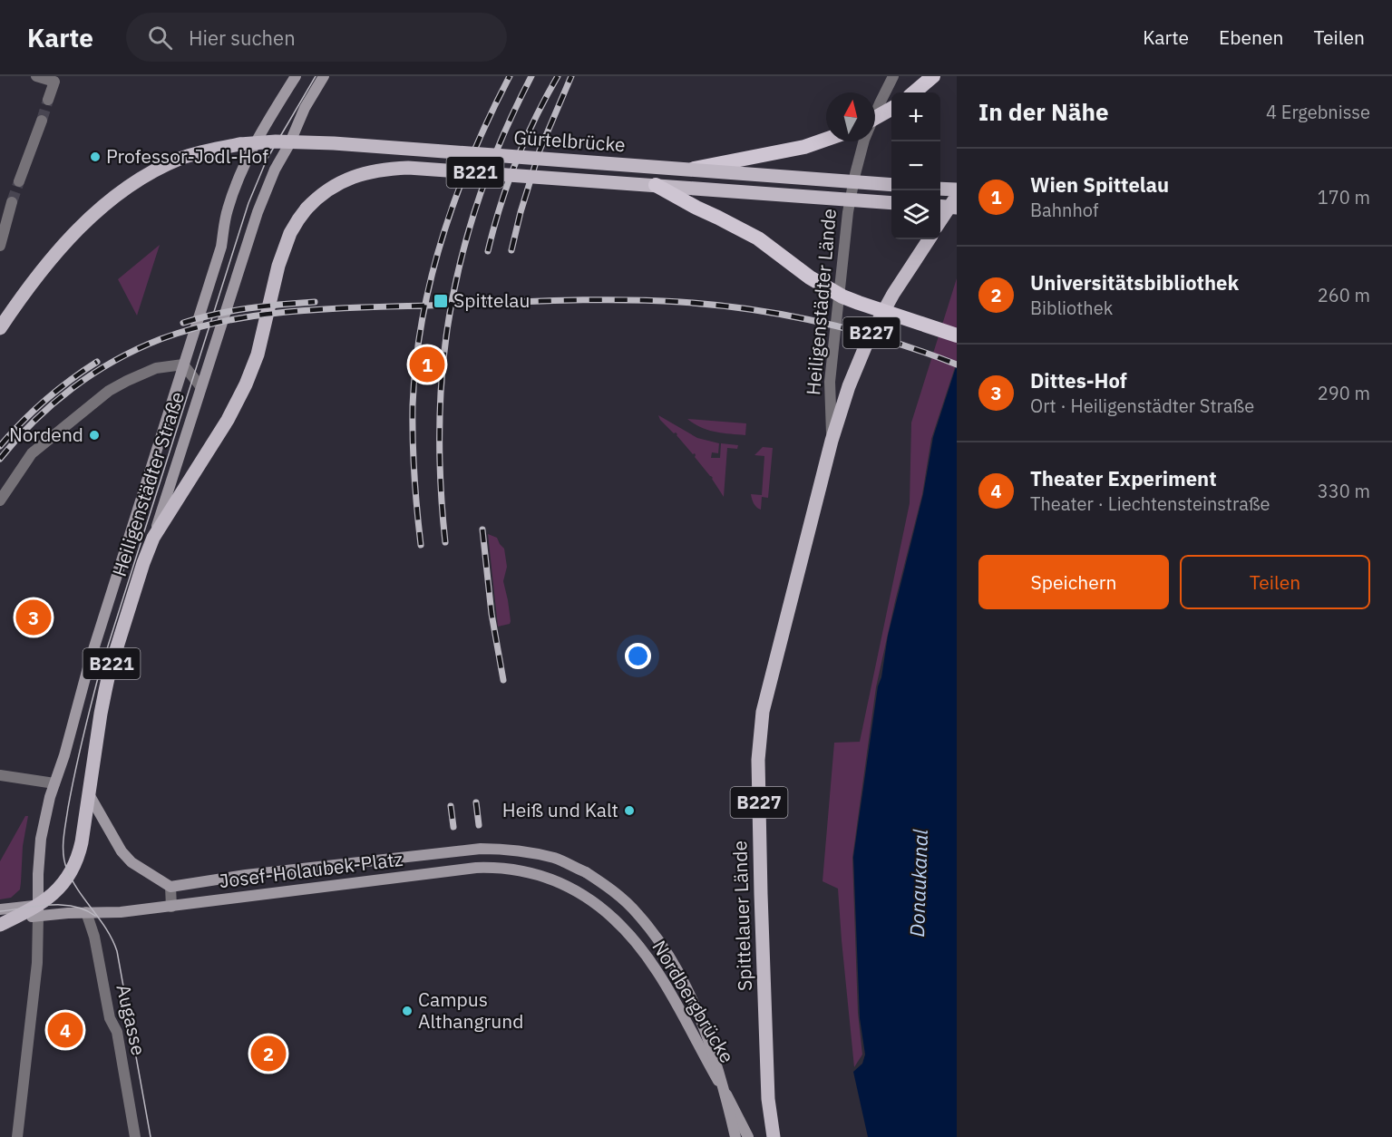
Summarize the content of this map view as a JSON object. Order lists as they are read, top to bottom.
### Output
{
  "streets": {
    "main road": [
      "Gürtelbrücke",
      "B221",
      "Heiligenstädter Lände",
      "B227",
      "Heiligenstädter Straße",
      "Josef-Holaubek-Platz",
      "Spittelauer Lände",
      "Nordbergbrücke"
    ],
    "street": ["Augasse"]
  },
  "crossings": [
    ["Gürtelbrücke", "Heiligenstädter Straße"],
    ["Heiligenstädter Lände", "Spittelauer Lände"],
    ["Heiligenstädter Straße", "Josef-Holaubek-Platz"],
    ["Josef-Holaubek-Platz", "Nordbergbrücke"],
    ["Josef-Holaubek-Platz", "Augasse"]
  ],
  "water": ["Donaukanal"],
  "places": {
    "other": [
      "Professor-Jodl-Hof",
      "Nordend",
      "Heiß und Kalt",
      "Campus Althangrund"
    ],
    "transit": ["Spittelau"]
  },
  "north": "top",
  "page": {
    "header": "Karte",
    "search": "Hier suchen",
    "nav": ["Karte", "Ebenen", "Teilen"],
    "heading": ["In der Nähe", "4 Ergebnisse"],
    "map_buttons": ["+", "−"],
    "list": [
      {
        "mark": "1",
        "name": "Wien Spittelau",
        "note": "Bahnhof",
        "value": "170 m"
      },
      {
        "mark": "2",
        "name": "Universitätsbibliothek",
        "note": "Bibliothek",
        "value": "260 m"
      },
      {
        "mark": "3",
        "name": "Dittes-Hof",
        "note": "Ort · Heiligenstädter Straße",
        "value": "290 m"
      },
      {
        "mark": "4",
        "name": "Theater Experiment",
        "note": "Theater · Liechtensteinstraße",
        "value": "330 m"
      }
    ],
    "pins": [
      "1",
      "3",
      "4",
      "2"
    ],
    "buttons": ["Speichern", "Teilen"]
  }
}
